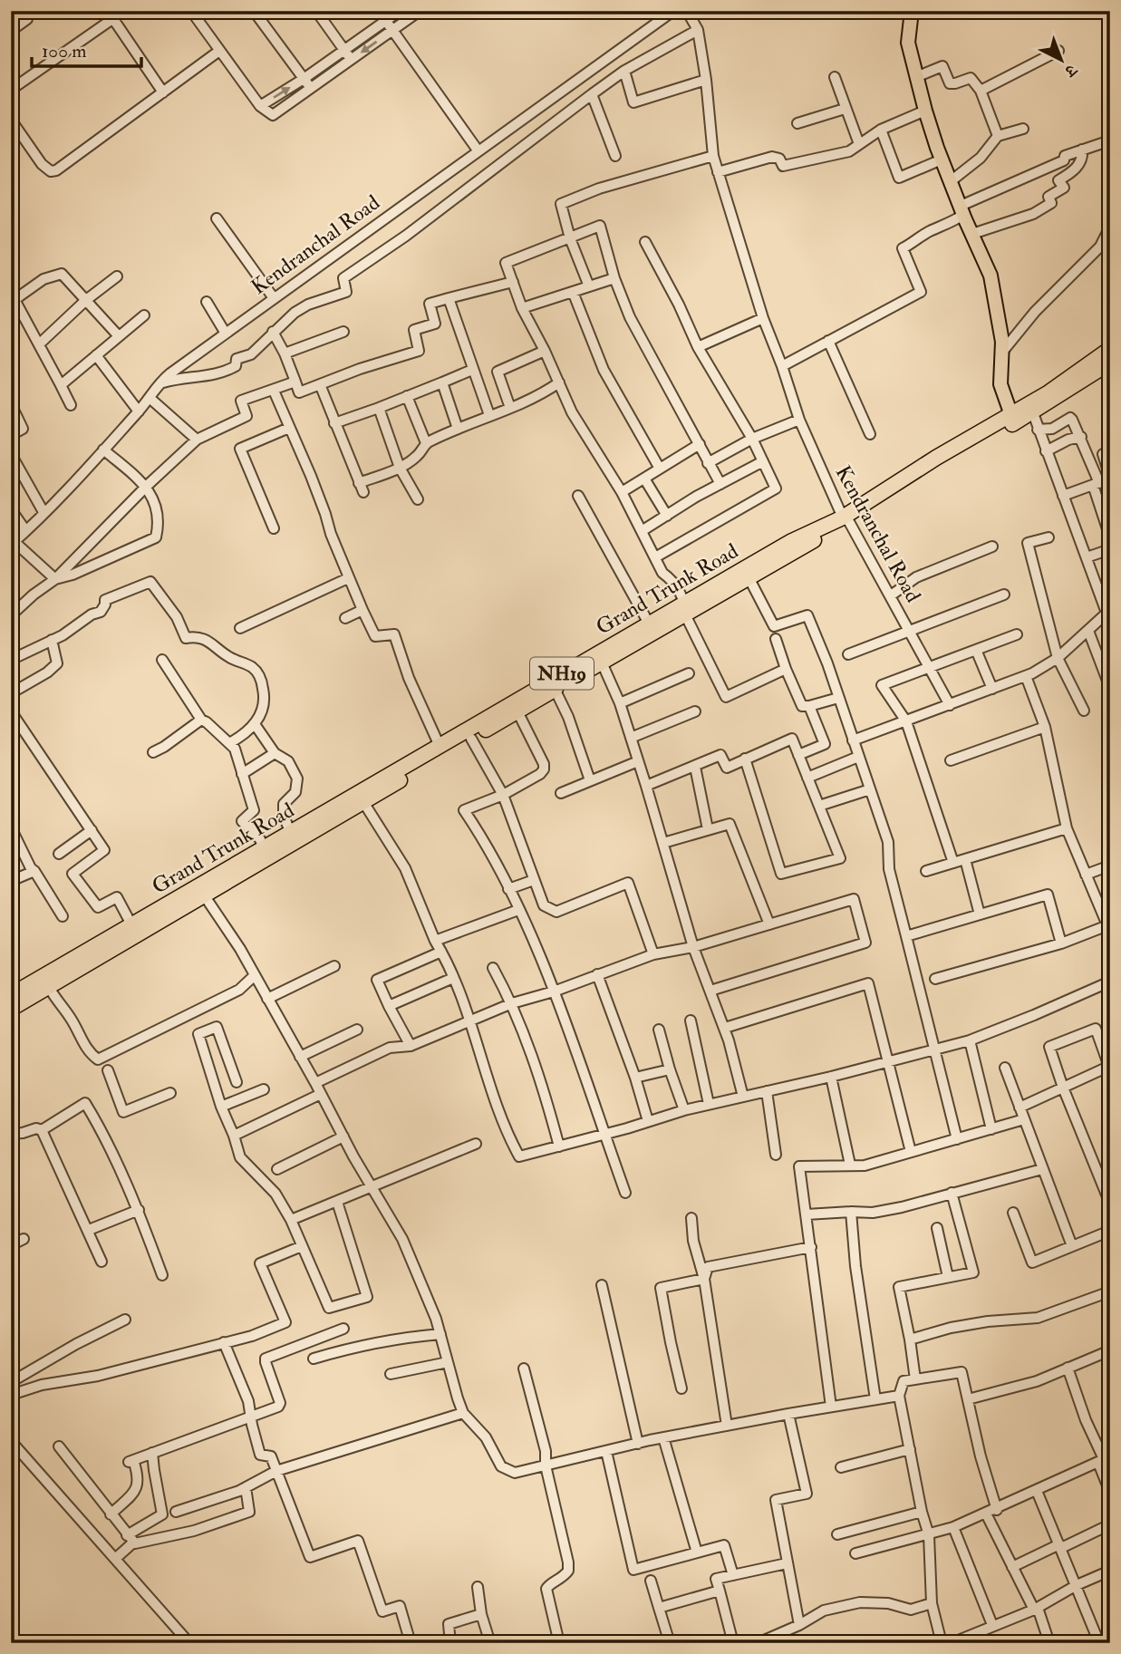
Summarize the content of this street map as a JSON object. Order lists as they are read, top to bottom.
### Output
{
  "streets": {
    "highway": ["Grand Trunk Road", "NH19"],
    "street": ["Kendranchal Road"]
  },
  "crossings": [
    ["Kendranchal Road", "Grand Trunk Road"]
  ],
  "scale_bar": "100 m",
  "north": "bottom right"
}
